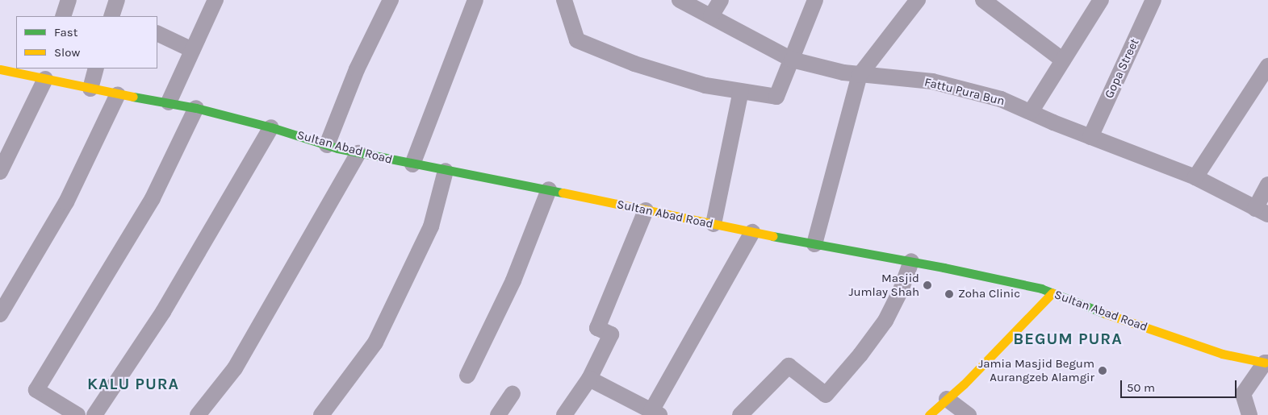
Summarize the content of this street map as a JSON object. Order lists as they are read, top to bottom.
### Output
{
  "streets": {
    "street": ["Gopa Street", "Fattu Pura Bun", "Sultan Abad Road"]
  },
  "crossings": [
    ["Gopa Street", "Fattu Pura Bun"]
  ],
  "districts": ["BEGUM PURA", "KALU PURA"],
  "places": ["Masjid Jumlay Shah", "Zoha Clinic", "Jamia Masjid Begum Aurangzeb Alamgir"],
  "legend": ["Fast", "Slow"],
  "scale_bar": "50 m"
}
